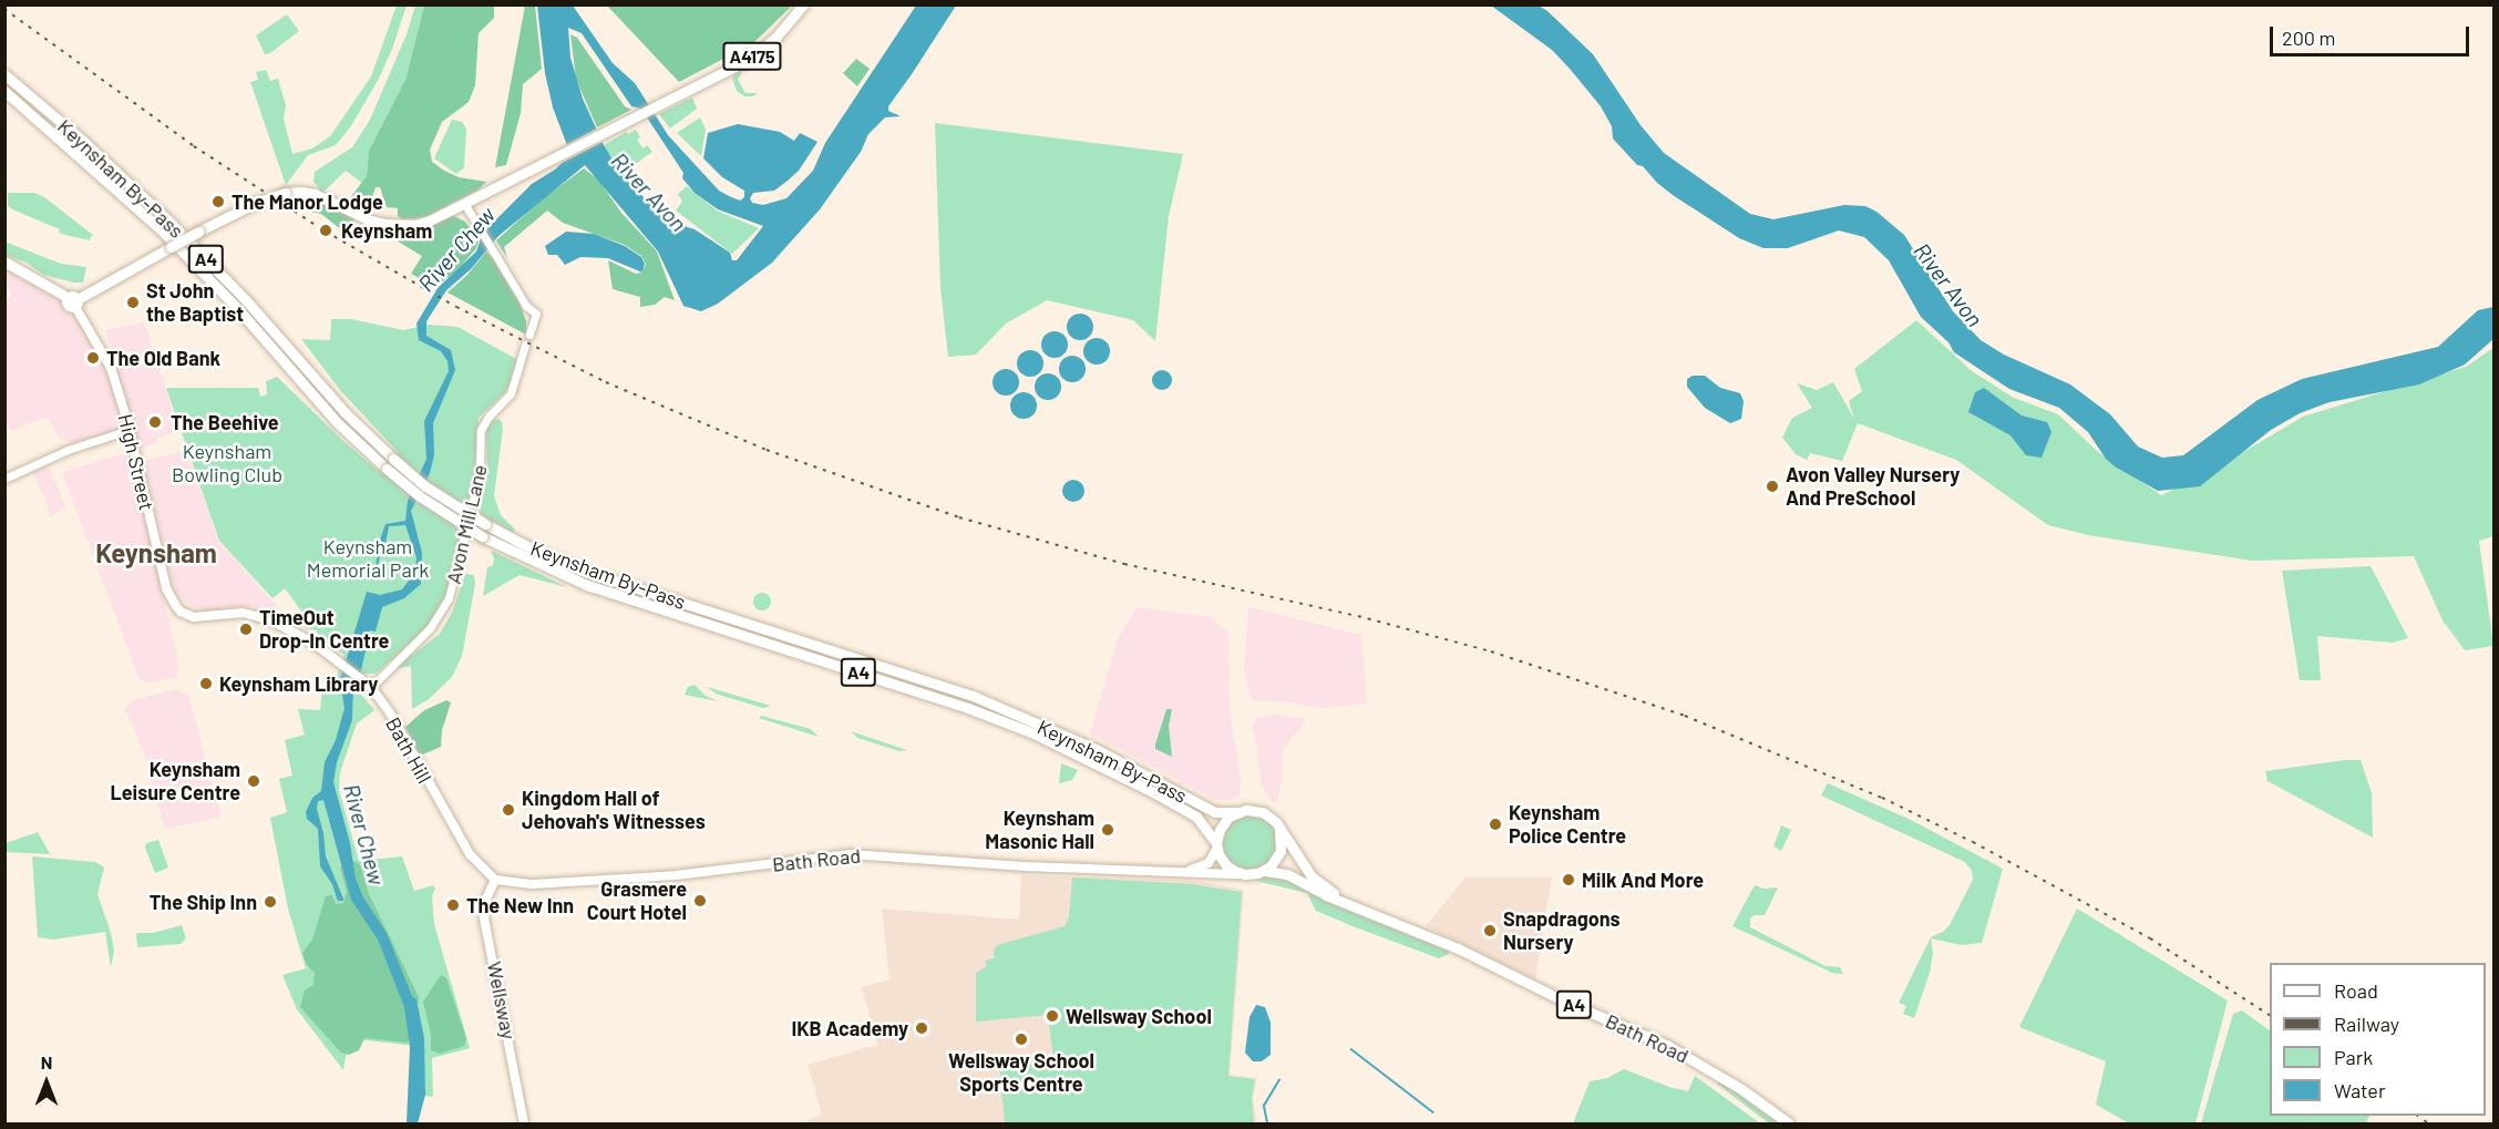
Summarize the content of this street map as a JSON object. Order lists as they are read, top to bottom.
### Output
{
  "streets": {
    "main road": [
      "A4175",
      "Keynsham By-Pass",
      "A4",
      "High Street",
      "Bath Hill",
      "Bath Road",
      "Wellsway"
    ],
    "street": ["Avon Mill Lane"]
  },
  "crossings": [
    ["A4175", "High Street"],
    ["Keynsham By-Pass", "A4"],
    ["Keynsham By-Pass", "Bath Road"],
    ["A4", "Bath Road"],
    ["High Street", "Bath Hill"],
    ["Avon Mill Lane", "Bath Hill"],
    ["Bath Hill", "Bath Road"],
    ["Bath Hill", "Wellsway"],
    ["Bath Road", "Wellsway"]
  ],
  "districts": ["Keynsham"],
  "water": ["River Avon", "River Chew"],
  "parks": ["Keynsham Bowling Club", "Keynsham Memorial Park"],
  "places": [
    "The Manor Lodge",
    "Keynsham",
    "St John the Baptist",
    "The Old Bank",
    "The Beehive",
    "Avon Valley Nursery And PreSchool",
    "TimeOut Drop-In Centre",
    "Keynsham Library",
    "Keynsham Leisure Centre",
    "Kingdom Hall of Jehovah's Witnesses",
    "Keynsham Police Centre",
    "Keynsham Masonic Hall",
    "Milk And More",
    "Grasmere Court Hotel",
    "The Ship Inn",
    "The New Inn",
    "Snapdragons Nursery",
    "Wellsway School",
    "IKB Academy",
    "Wellsway School Sports Centre"
  ],
  "legend": [
    "Road",
    "Railway",
    "Park",
    "Water"
  ],
  "scale_bar": "200 m",
  "north": "top"
}
